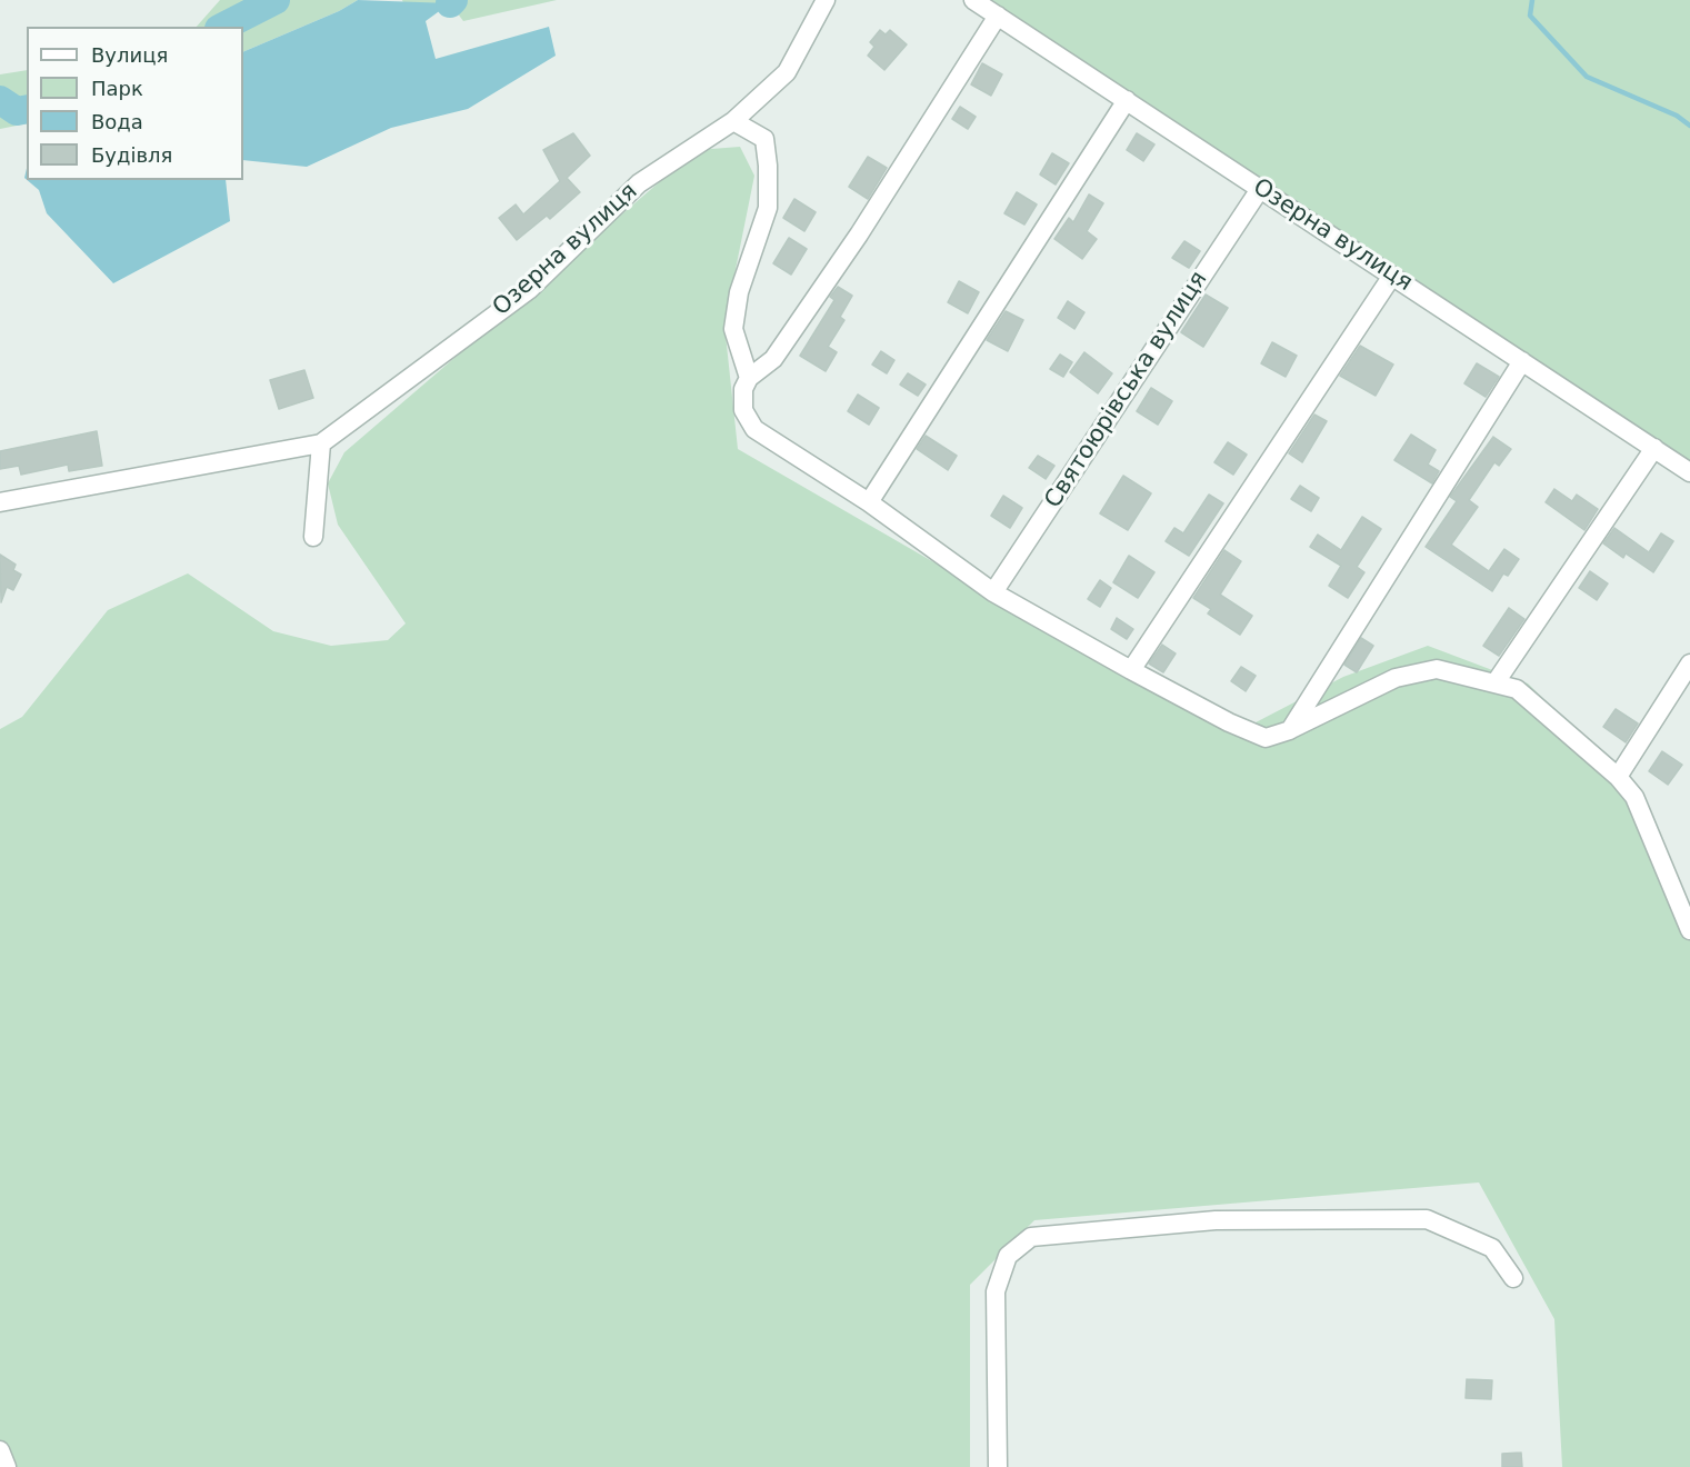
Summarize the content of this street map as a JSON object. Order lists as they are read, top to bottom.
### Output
{
  "streets": {
    "street": ["Озерна вулиця", "Святоюрівська вулиця"]
  },
  "crossings": [
    ["Озерна вулиця", "Святоюрівська вулиця"]
  ],
  "legend": [
    "Вулиця",
    "Парк",
    "Вода",
    "Будівля"
  ]
}
